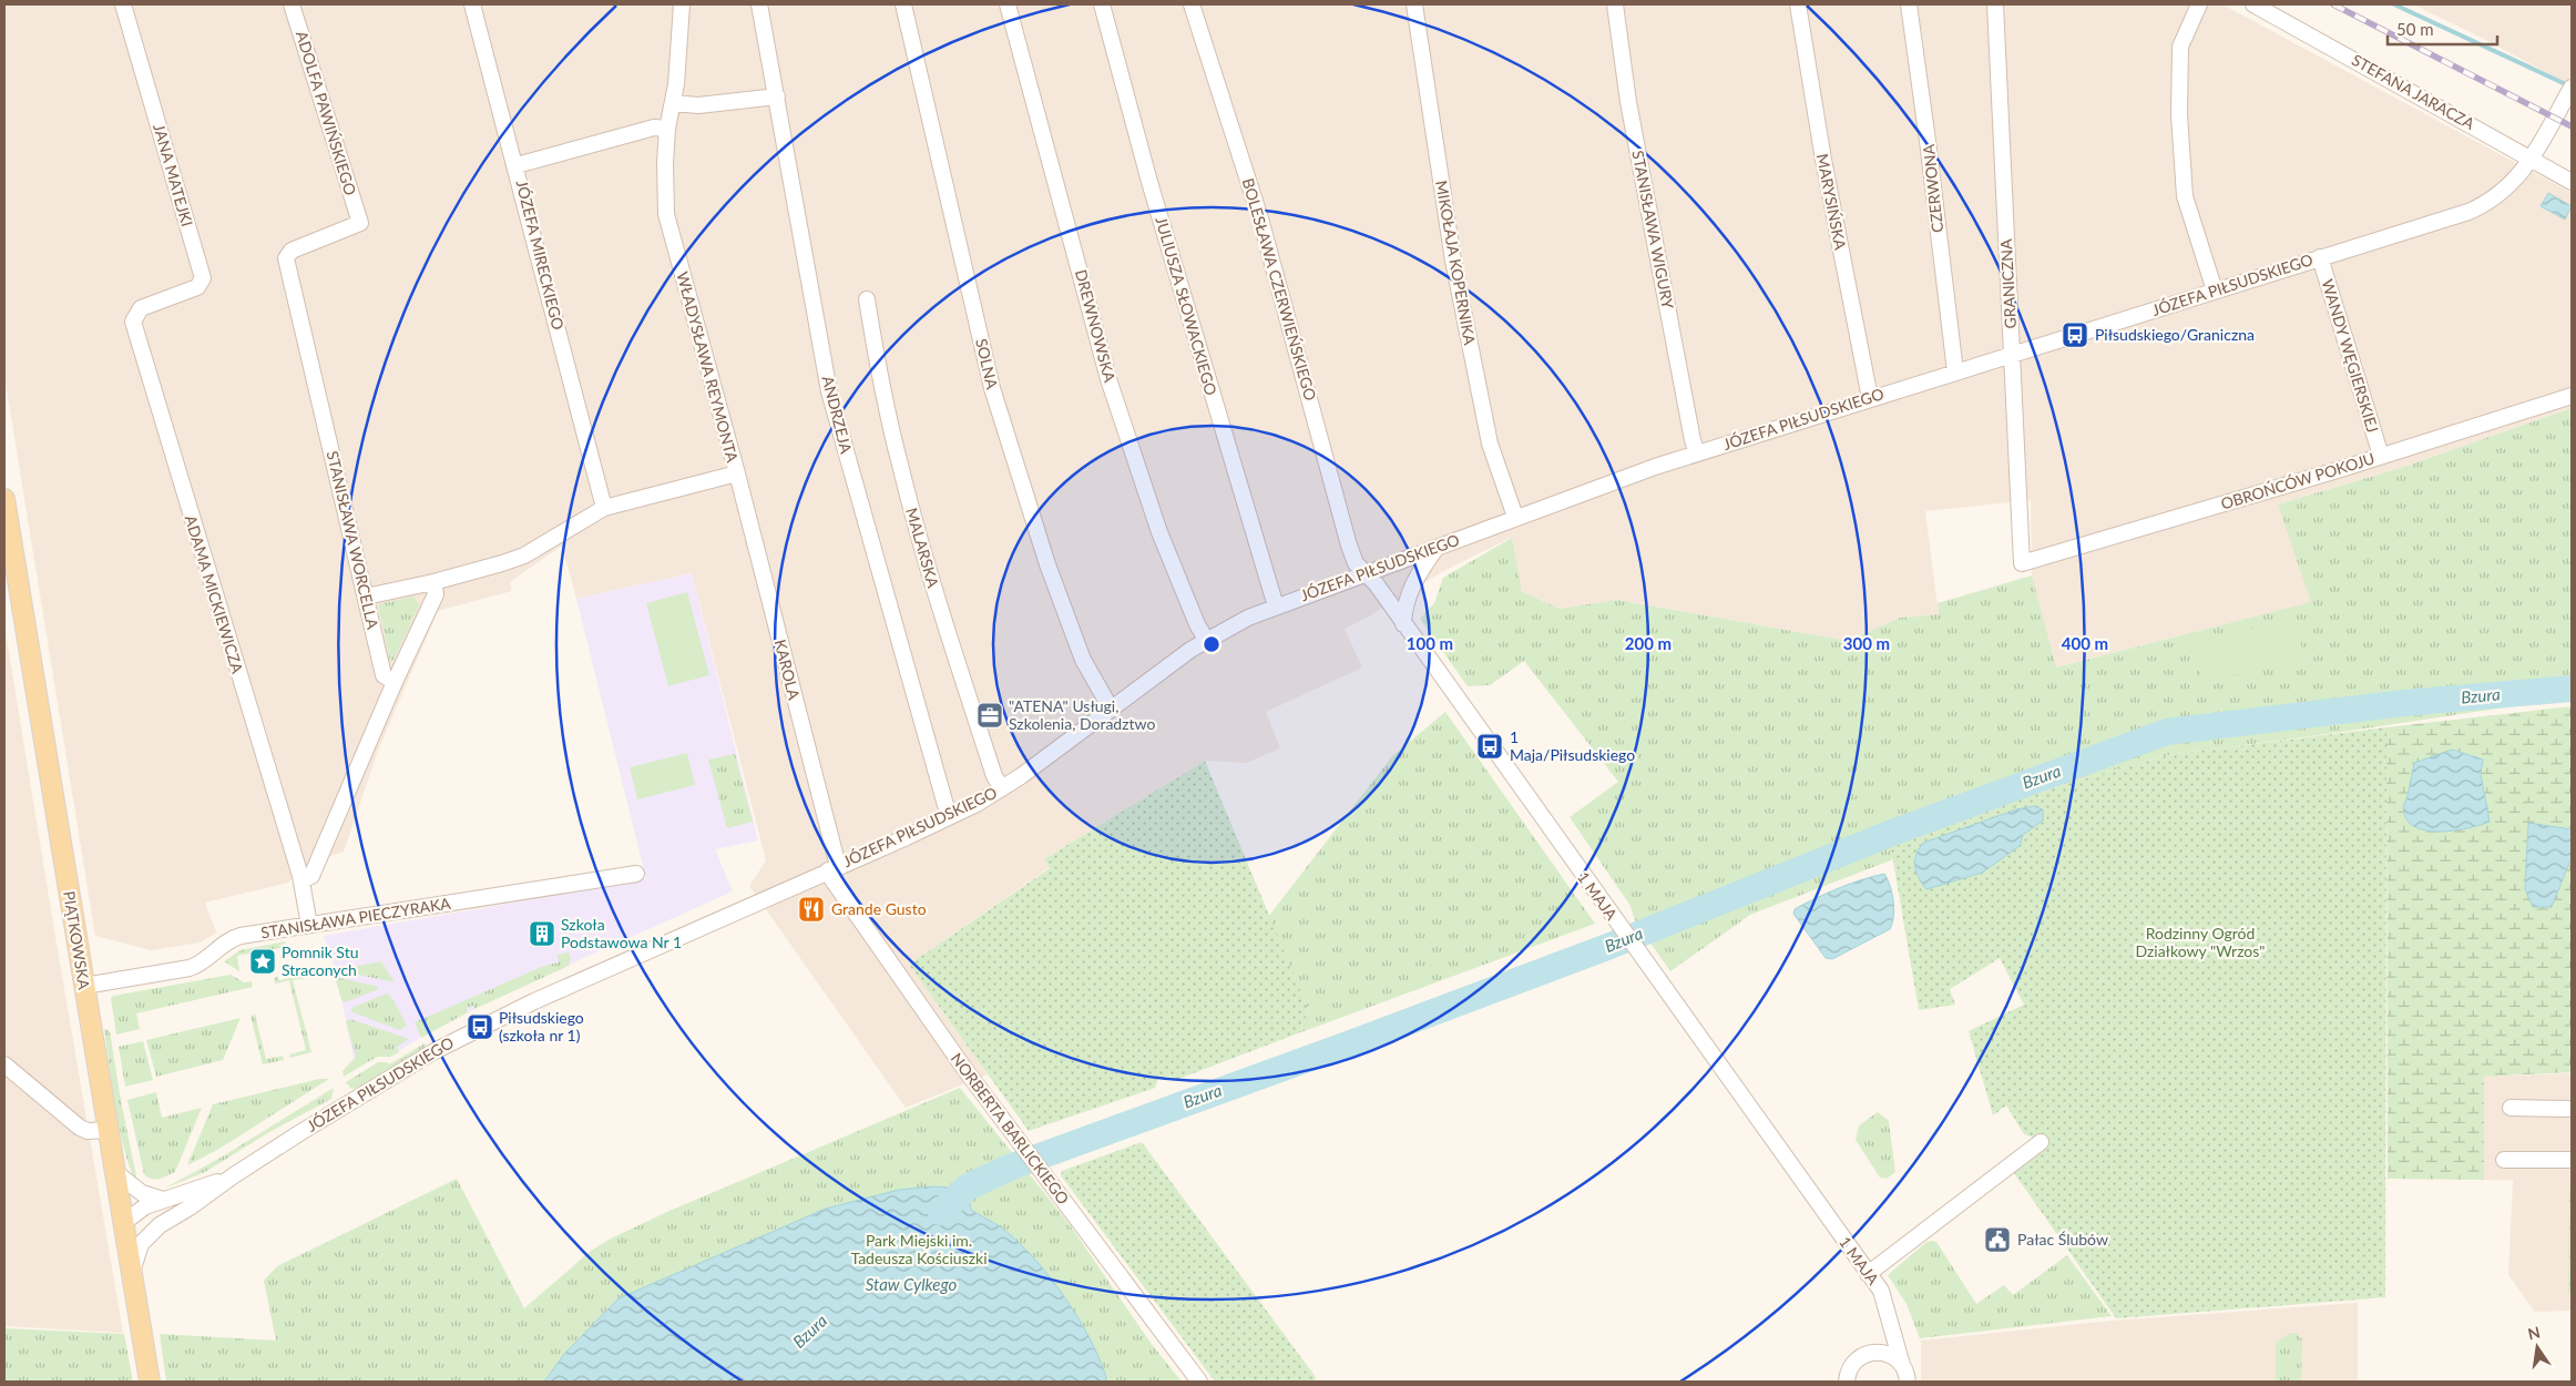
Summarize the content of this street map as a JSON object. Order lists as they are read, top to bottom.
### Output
{
  "streets": {
    "main road": ["PIĄTKOWSKA"],
    "street": [
      "STEFANA JARACZA",
      "ADOLFA PAWIŃSKIEGO",
      "JANA MATEJKI",
      "CZERWONA",
      "MARYSIŃSKA",
      "STANISŁAWA WIGURY",
      "JÓZEFA MIRECKIEGO",
      "MIKOŁAJA KOPERNIKA",
      "GRANICZNA",
      "JÓZEFA PIŁSUDSKIEGO",
      "BOLESŁAWA CZERWIEŃSKIEGO",
      "JULIUSZA SŁOWACKIEGO",
      "DREWNOWSKA",
      "WANDY WĘGIERSKIEJ",
      "SOLNA",
      "WŁADYSŁAWA REYMONTA",
      "ANDRZEJA",
      "OBROŃCÓW POKOJU",
      "STANISŁAWA WORCELLA",
      "MALARSKA",
      "ADAMA MICKIEWICZA",
      "KAROLA",
      "1 MAJA",
      "STANISŁAWA PIECZYRAKA",
      "NORBERTA BARLICKIEGO"
    ]
  },
  "crossings": [
    ["STEFANA JARACZA", "JÓZEFA PIŁSUDSKIEGO"],
    ["ADOLFA PAWIŃSKIEGO", "STANISŁAWA WORCELLA"],
    ["JANA MATEJKI", "ADAMA MICKIEWICZA"],
    ["CZERWONA", "JÓZEFA PIŁSUDSKIEGO"],
    ["MARYSIŃSKA", "JÓZEFA PIŁSUDSKIEGO"],
    ["STANISŁAWA WIGURY", "JÓZEFA PIŁSUDSKIEGO"],
    ["JÓZEFA MIRECKIEGO", "WŁADYSŁAWA REYMONTA"],
    ["MIKOŁAJA KOPERNIKA", "JÓZEFA PIŁSUDSKIEGO"],
    ["GRANICZNA", "JÓZEFA PIŁSUDSKIEGO"],
    ["GRANICZNA", "OBROŃCÓW POKOJU"],
    ["JÓZEFA PIŁSUDSKIEGO", "BOLESŁAWA CZERWIEŃSKIEGO"],
    ["JÓZEFA PIŁSUDSKIEGO", "JULIUSZA SŁOWACKIEGO"],
    ["JÓZEFA PIŁSUDSKIEGO", "DREWNOWSKA"],
    ["JÓZEFA PIŁSUDSKIEGO", "WANDY WĘGIERSKIEJ"],
    ["JÓZEFA PIŁSUDSKIEGO", "SOLNA"],
    ["JÓZEFA PIŁSUDSKIEGO", "ANDRZEJA"],
    ["JÓZEFA PIŁSUDSKIEGO", "MALARSKA"],
    ["JÓZEFA PIŁSUDSKIEGO", "KAROLA"],
    ["JÓZEFA PIŁSUDSKIEGO", "1 MAJA"],
    ["JÓZEFA PIŁSUDSKIEGO", "PIĄTKOWSKA"],
    ["JÓZEFA PIŁSUDSKIEGO", "NORBERTA BARLICKIEGO"],
    ["BOLESŁAWA CZERWIEŃSKIEGO", "1 MAJA"],
    ["WANDY WĘGIERSKIEJ", "OBROŃCÓW POKOJU"],
    ["WŁADYSŁAWA REYMONTA", "STANISŁAWA WORCELLA"],
    ["WŁADYSŁAWA REYMONTA", "KAROLA"],
    ["ADAMA MICKIEWICZA", "STANISŁAWA PIECZYRAKA"],
    ["KAROLA", "NORBERTA BARLICKIEGO"],
    ["STANISŁAWA PIECZYRAKA", "PIĄTKOWSKA"]
  ],
  "water": ["Bzura", "Staw Cylkego"],
  "parks": ["Rodzinny Ogród Działkowy \"Wrzos\"", "Park Miejski im. Tadeusza Kościuszki"],
  "places": {
    "bus stop": ["Piłsudskiego/Graniczna", "1 Maja/Piłsudskiego", "Piłsudskiego (szkoła nr 1)"],
    "office": ["\"ATENA\" Usługi, Szkolenia, Doradztwo"],
    "restaurant": ["Grande Gusto"],
    "building": ["Szkoła Podstawowa Nr 1"],
    "place": ["Pomnik Stu Straconych"],
    "public building": ["Pałac Ślubów"]
  },
  "scale_bar": "50 m",
  "north": "top",
  "rings": [
    "100 m",
    "200 m",
    "300 m",
    "400 m"
  ]
}
